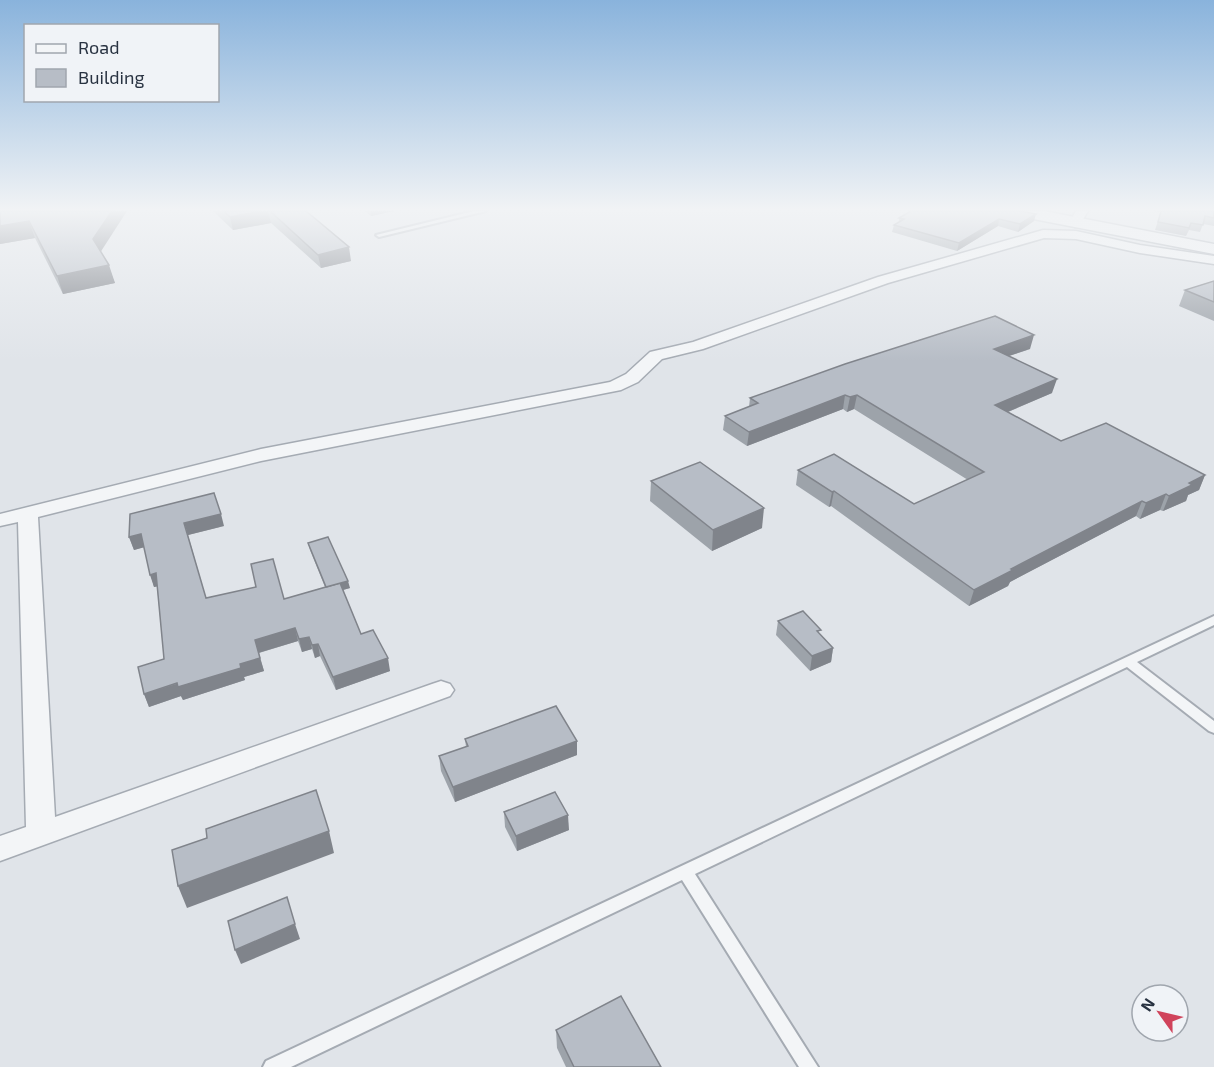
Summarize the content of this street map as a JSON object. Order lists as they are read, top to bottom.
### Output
{
  "legend": ["Road", "Building"],
  "north": "top left"
}
